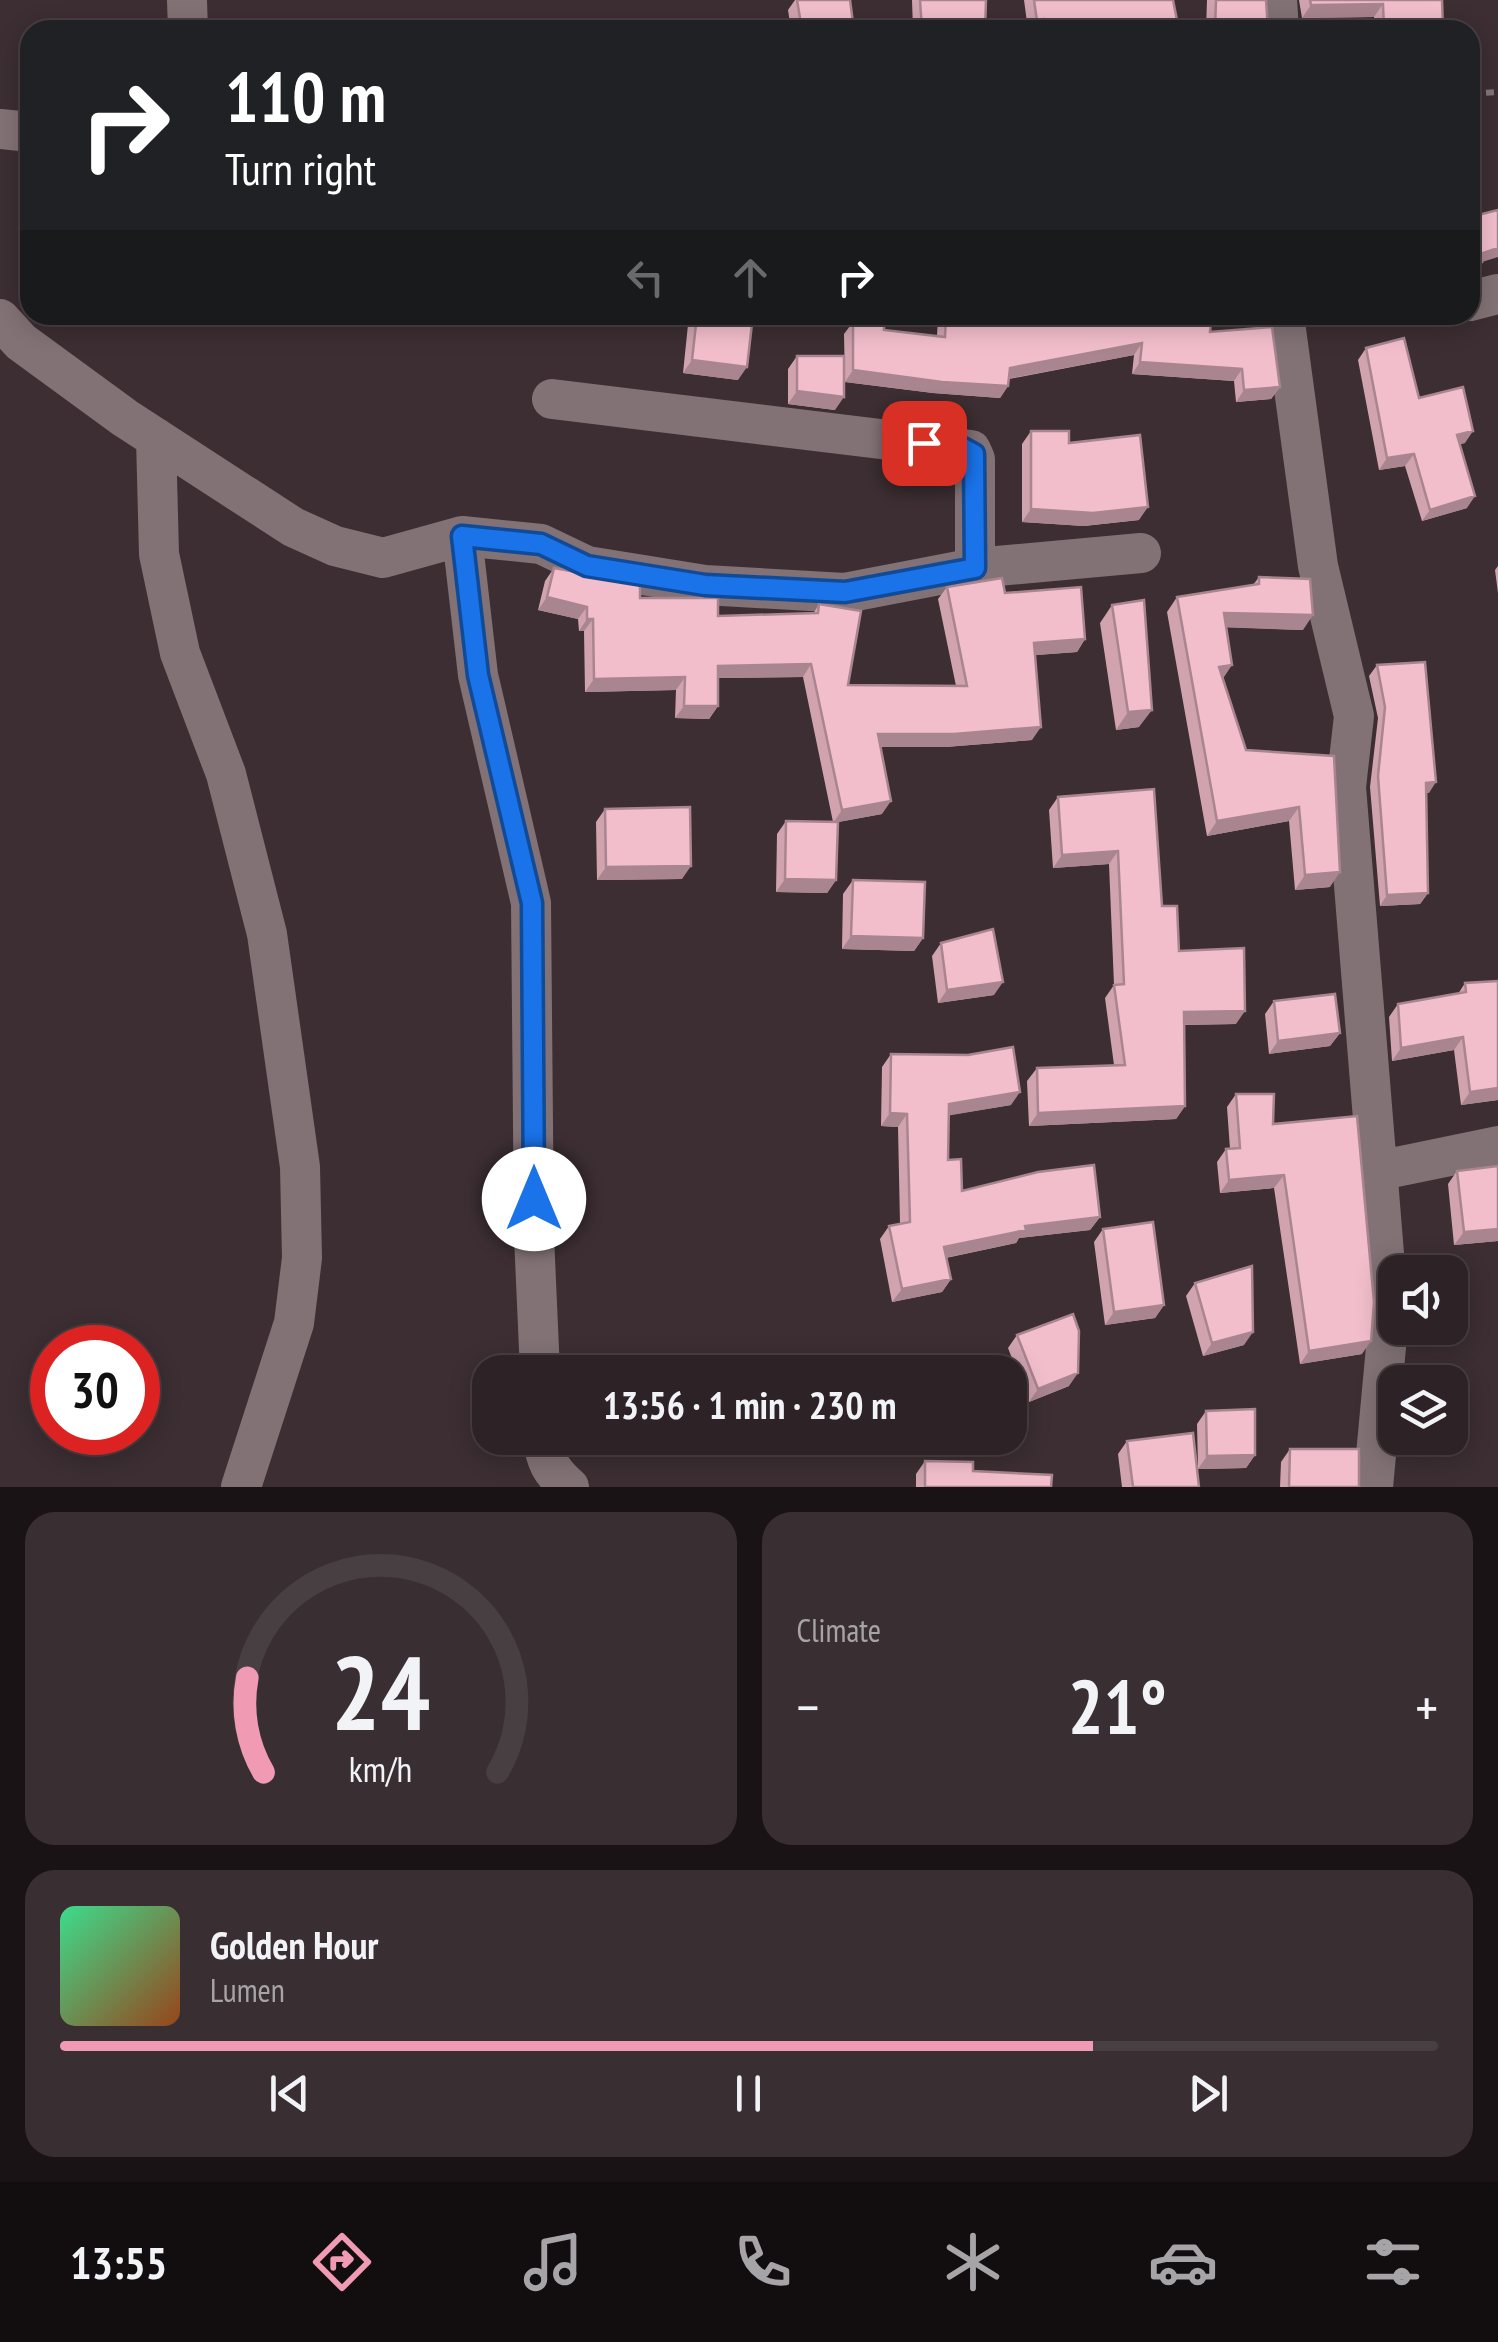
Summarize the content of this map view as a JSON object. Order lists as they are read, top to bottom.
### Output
{
  "page": {
    "turn": ["110 m", "Turn right"],
    "limit": "30",
    "trip": "13:56 · 1 min · 230 m",
    "tile": "Climate",
    "heat": ["−", "21°", "+"],
    "song": ["Golden Hour", "Lumen"],
    "tabs": "13:55",
    "gauge": ["24", "km/h"]
  }
}
